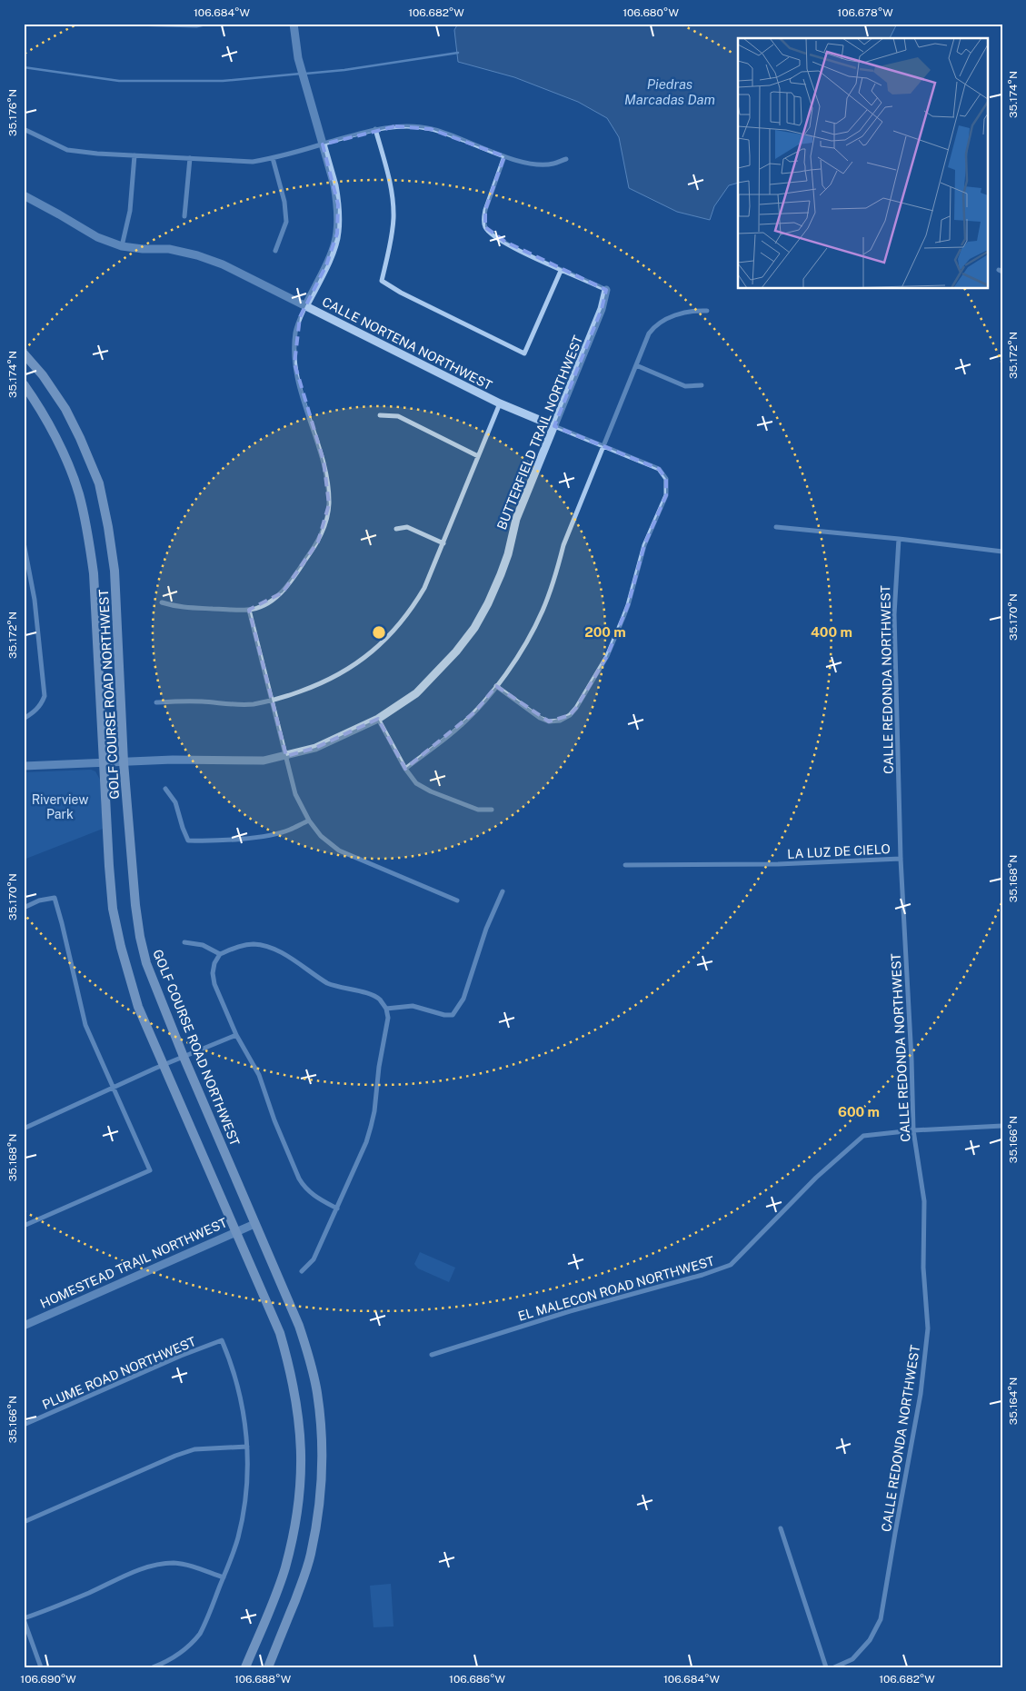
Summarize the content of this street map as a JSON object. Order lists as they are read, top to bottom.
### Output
{
  "streets": {
    "main road": ["GOLF COURSE ROAD NORTHWEST"],
    "street": [
      "CALLE NORTENA NORTHWEST",
      "BUTTERFIELD TRAIL NORTHWEST",
      "CALLE REDONDA NORTHWEST",
      "LA LUZ DE CIELO",
      "HOMESTEAD TRAIL NORTHWEST",
      "EL MALECON ROAD NORTHWEST",
      "PLUME ROAD NORTHWEST"
    ]
  },
  "crossings": [
    ["CALLE NORTENA NORTHWEST", "BUTTERFIELD TRAIL NORTHWEST"],
    ["BUTTERFIELD TRAIL NORTHWEST", "GOLF COURSE ROAD NORTHWEST"],
    ["CALLE REDONDA NORTHWEST", "LA LUZ DE CIELO"],
    ["CALLE REDONDA NORTHWEST", "EL MALECON ROAD NORTHWEST"],
    ["GOLF COURSE ROAD NORTHWEST", "HOMESTEAD TRAIL NORTHWEST"]
  ],
  "water": ["Piedras Marcadas Dam"],
  "parks": ["Riverview Park"],
  "coordinates": [
    "106.684°W",
    "106.682°W",
    "106.680°W",
    "106.678°W",
    "35.174°N",
    "35.176°N",
    "35.172°N",
    "35.170°N",
    "35.168°N",
    "35.166°N",
    "35.164°N",
    "106.690°W",
    "106.688°W",
    "106.686°W"
  ],
  "rings": ["200 m", "400 m", "600 m"]
}
